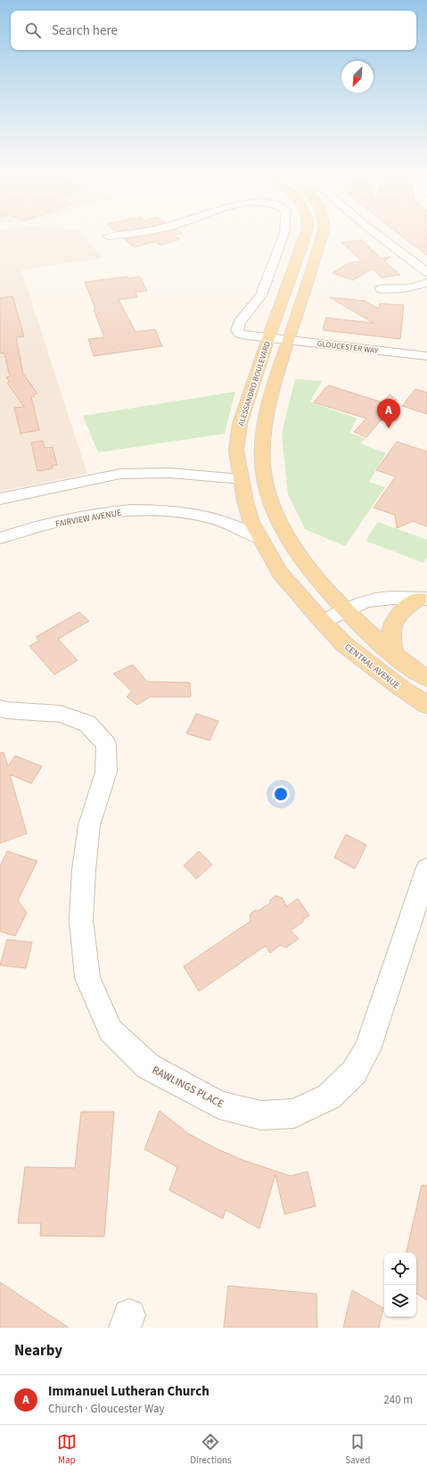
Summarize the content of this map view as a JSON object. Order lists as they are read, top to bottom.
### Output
{
  "streets": {
    "main road": ["ALESSANDRO BOULEVARD", "CENTRAL AVENUE"],
    "street": ["GLOUCESTER WAY", "FAIRVIEW AVENUE", "RAWLINGS PLACE"]
  },
  "crossings": [
    ["GLOUCESTER WAY", "ALESSANDRO BOULEVARD"],
    ["ALESSANDRO BOULEVARD", "FAIRVIEW AVENUE"],
    ["ALESSANDRO BOULEVARD", "CENTRAL AVENUE"]
  ],
  "north": "bottom left",
  "page": {
    "search": "Search here",
    "pins": "A",
    "heading": "Nearby",
    "list": [
      {
        "mark": "A",
        "name": "Immanuel Lutheran Church",
        "note": "Church · Gloucester Way",
        "value": "240 m"
      }
    ],
    "nav": ["Map", "Directions", "Saved"]
  }
}
